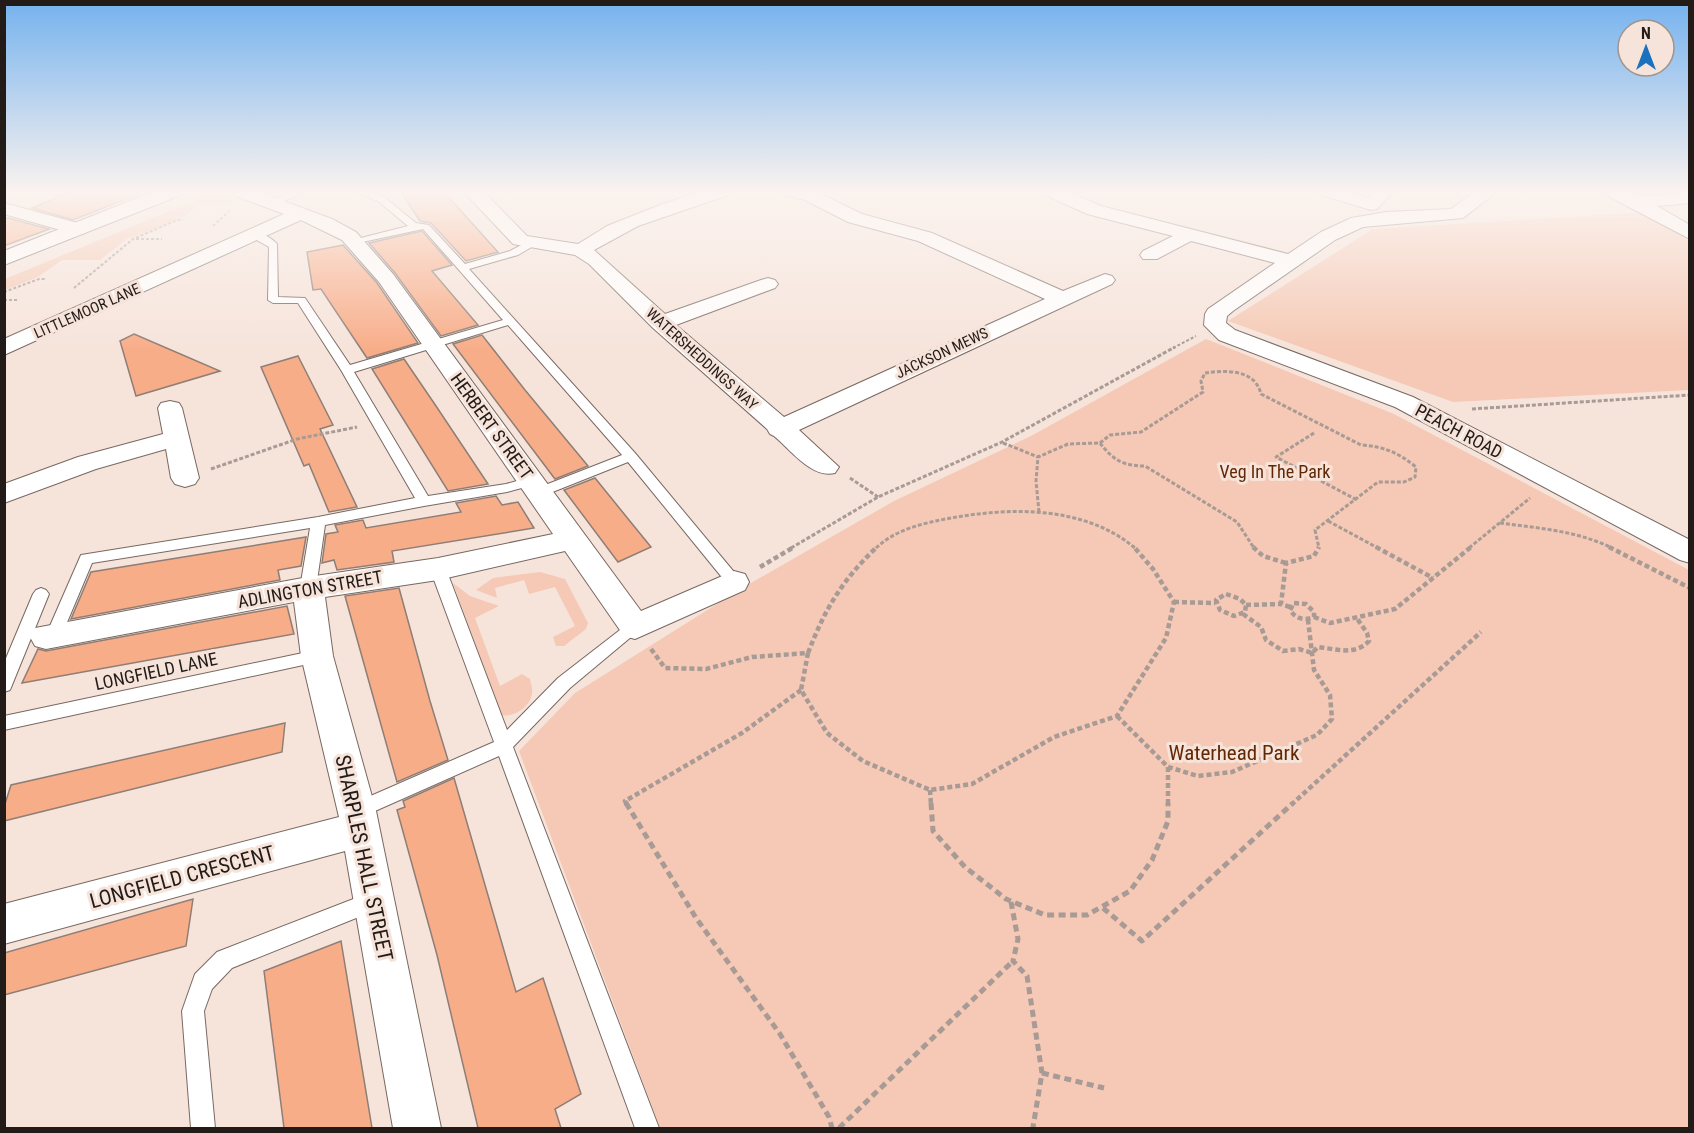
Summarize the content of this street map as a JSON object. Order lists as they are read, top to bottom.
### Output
{
  "streets": {
    "street": [
      "LITTLEMOOR LANE",
      "JACKSON MEWS",
      "WATERSHEDDINGS WAY",
      "HERBERT STREET",
      "PEACH ROAD",
      "ADLINGTON STREET",
      "SHARPLES HALL STREET",
      "LONGFIELD CRESCENT"
    ],
    "lane": ["LONGFIELD LANE"]
  },
  "crossings": [
    ["JACKSON MEWS", "WATERSHEDDINGS WAY"],
    ["HERBERT STREET", "ADLINGTON STREET"],
    ["ADLINGTON STREET", "SHARPLES HALL STREET"],
    ["LONGFIELD LANE", "SHARPLES HALL STREET"],
    ["SHARPLES HALL STREET", "LONGFIELD CRESCENT"]
  ],
  "parks": ["Veg In The Park", "Waterhead Park"],
  "north": "top"
}
